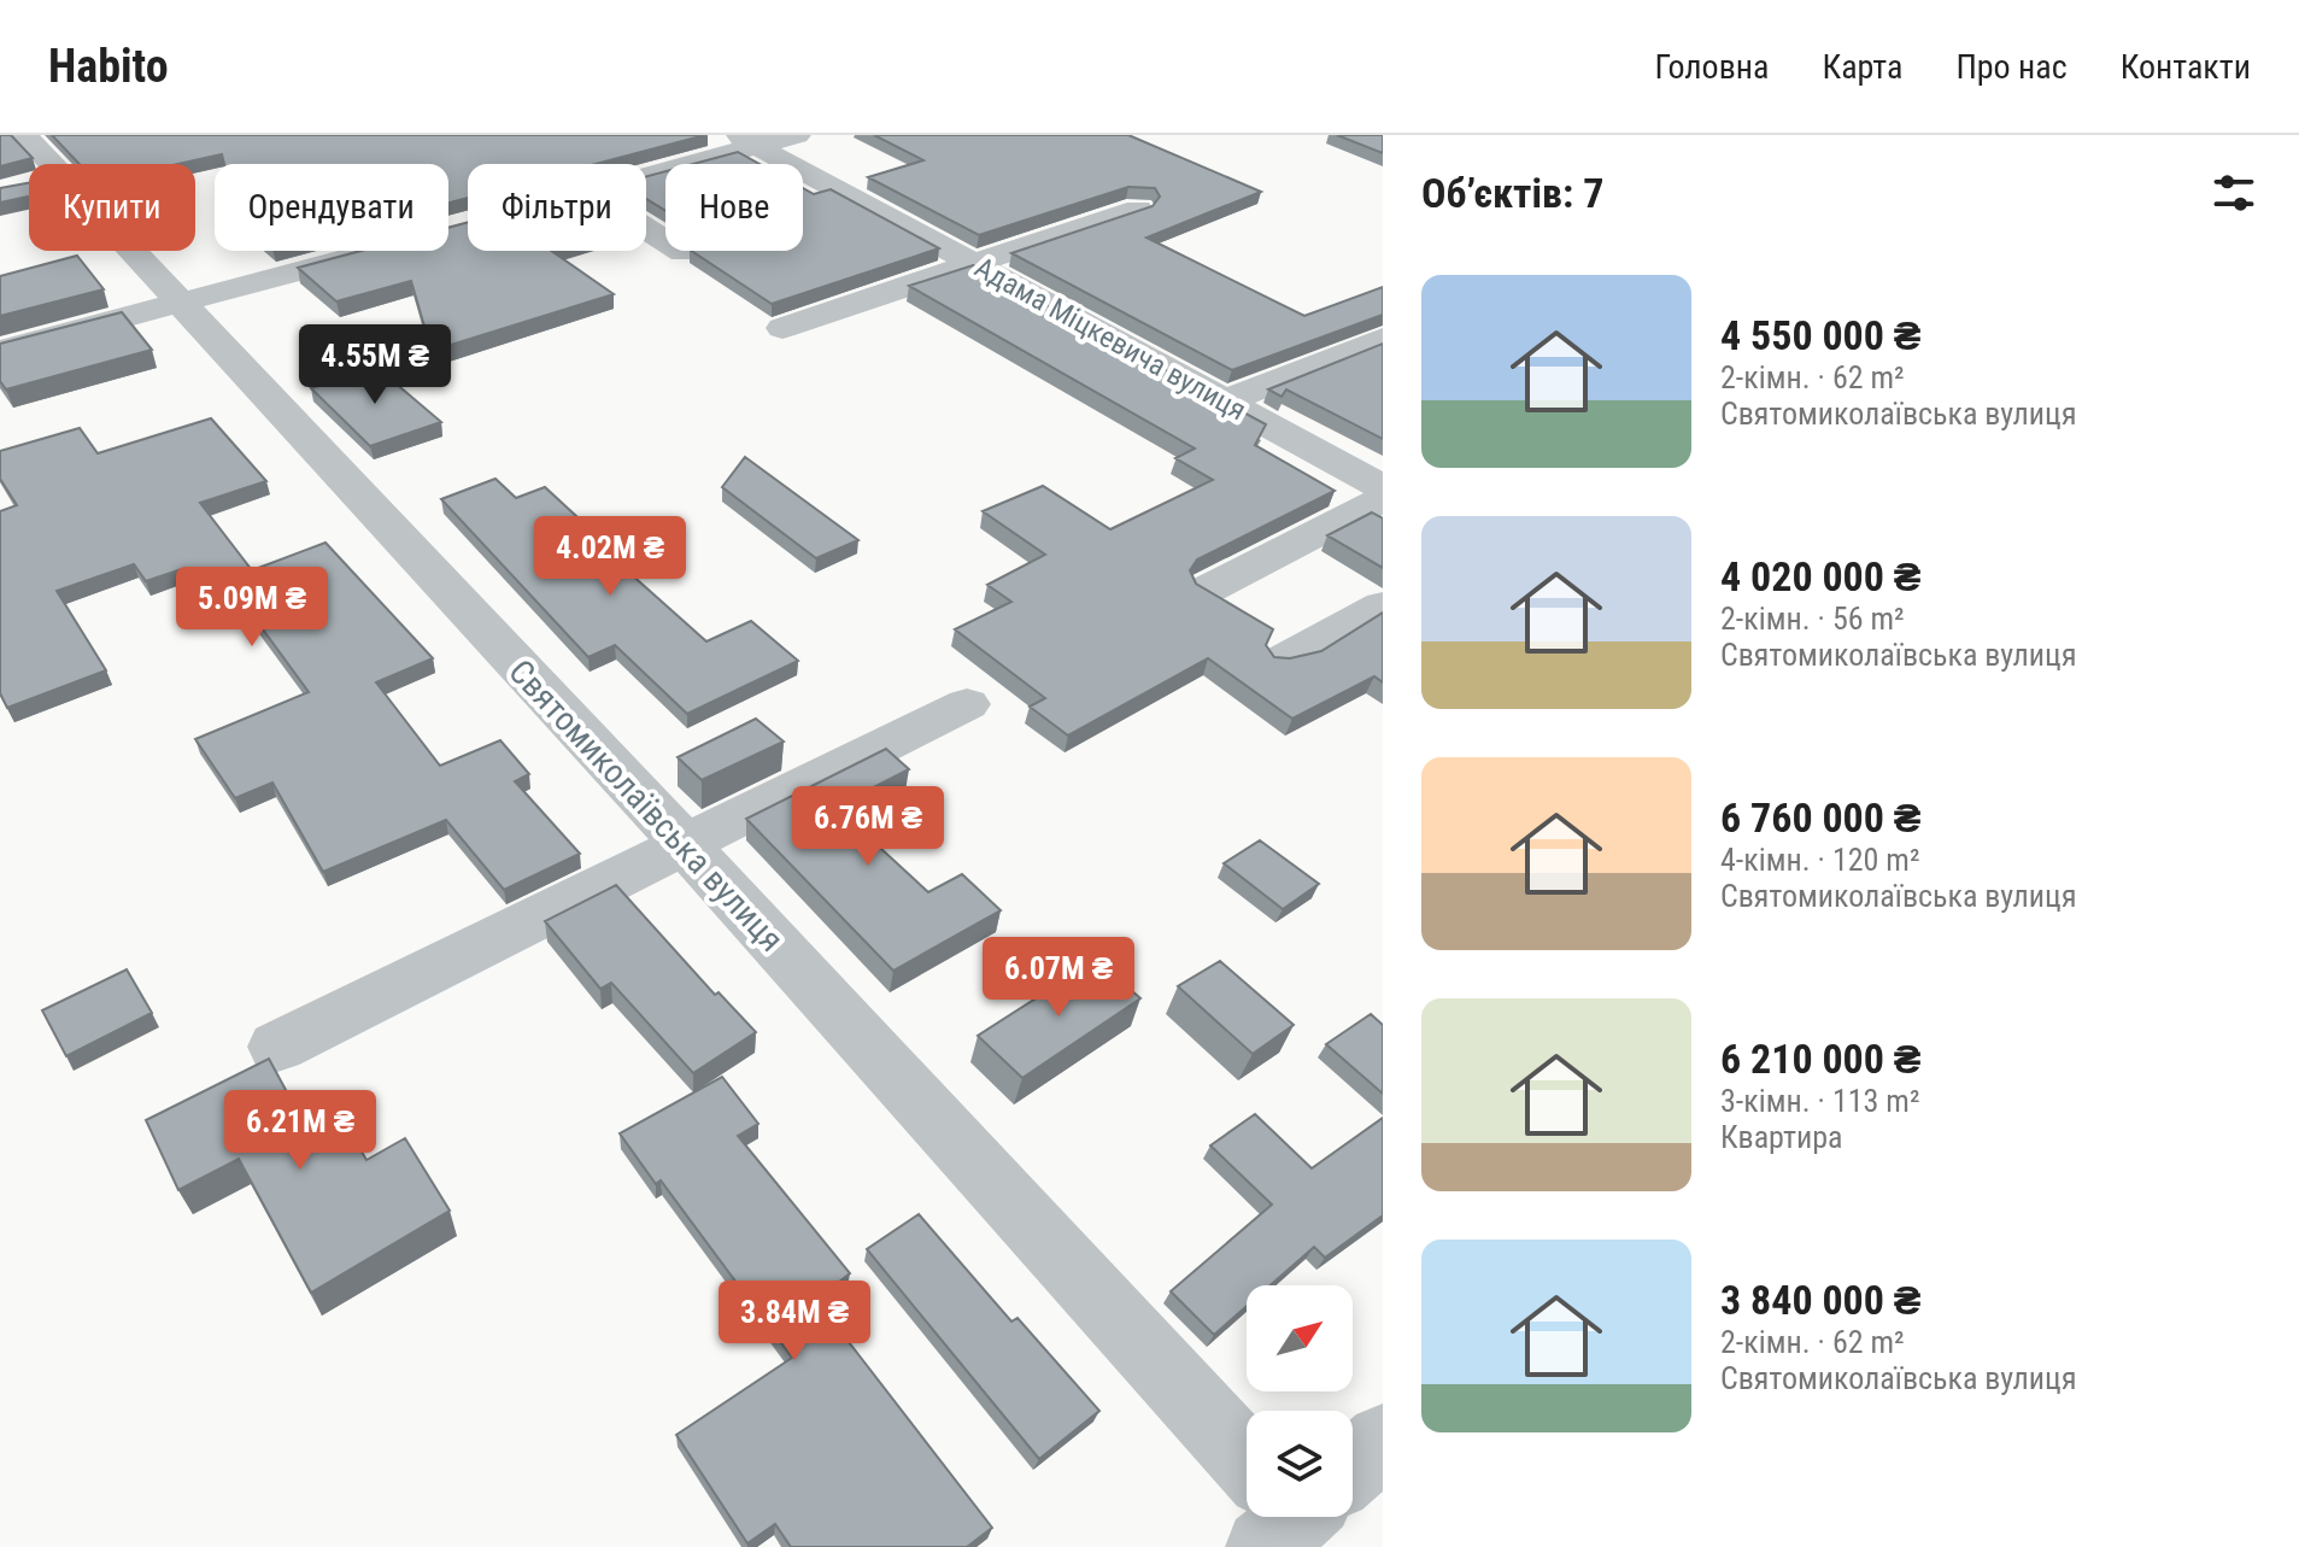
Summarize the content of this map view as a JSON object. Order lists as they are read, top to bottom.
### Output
{
  "streets": {
    "street": ["Адама Міцкевича вулиця", "Святомиколаївська вулиця"]
  },
  "north": "top right",
  "page": {
    "header": "Habito",
    "nav": [
      "Головна",
      "Карта",
      "Про нас",
      "Контакти"
    ],
    "heading": "Об’єктів: 7",
    "chip": [
      "Купити",
      "Орендувати",
      "Фільтри",
      "Нове"
    ],
    "list": [
      {
        "name": "4 550 000 ₴",
        "note": "2-кімн. · 62 m² · Святомиколаївська вулиця"
      },
      {
        "name": "4 020 000 ₴",
        "note": "2-кімн. · 56 m² · Святомиколаївська вулиця"
      },
      {
        "name": "6 760 000 ₴",
        "note": "4-кімн. · 120 m² · Святомиколаївська вулиця"
      },
      {
        "name": "6 210 000 ₴",
        "note": "3-кімн. · 113 m² · Квартира"
      },
      {
        "name": "3 840 000 ₴",
        "note": "2-кімн. · 62 m² · Святомиколаївська вулиця"
      }
    ],
    "price": [
      "4.55M ₴",
      "4.02M ₴",
      "5.09M ₴",
      "6.76M ₴",
      "6.07M ₴",
      "6.21M ₴",
      "3.84M ₴"
    ]
  }
}
